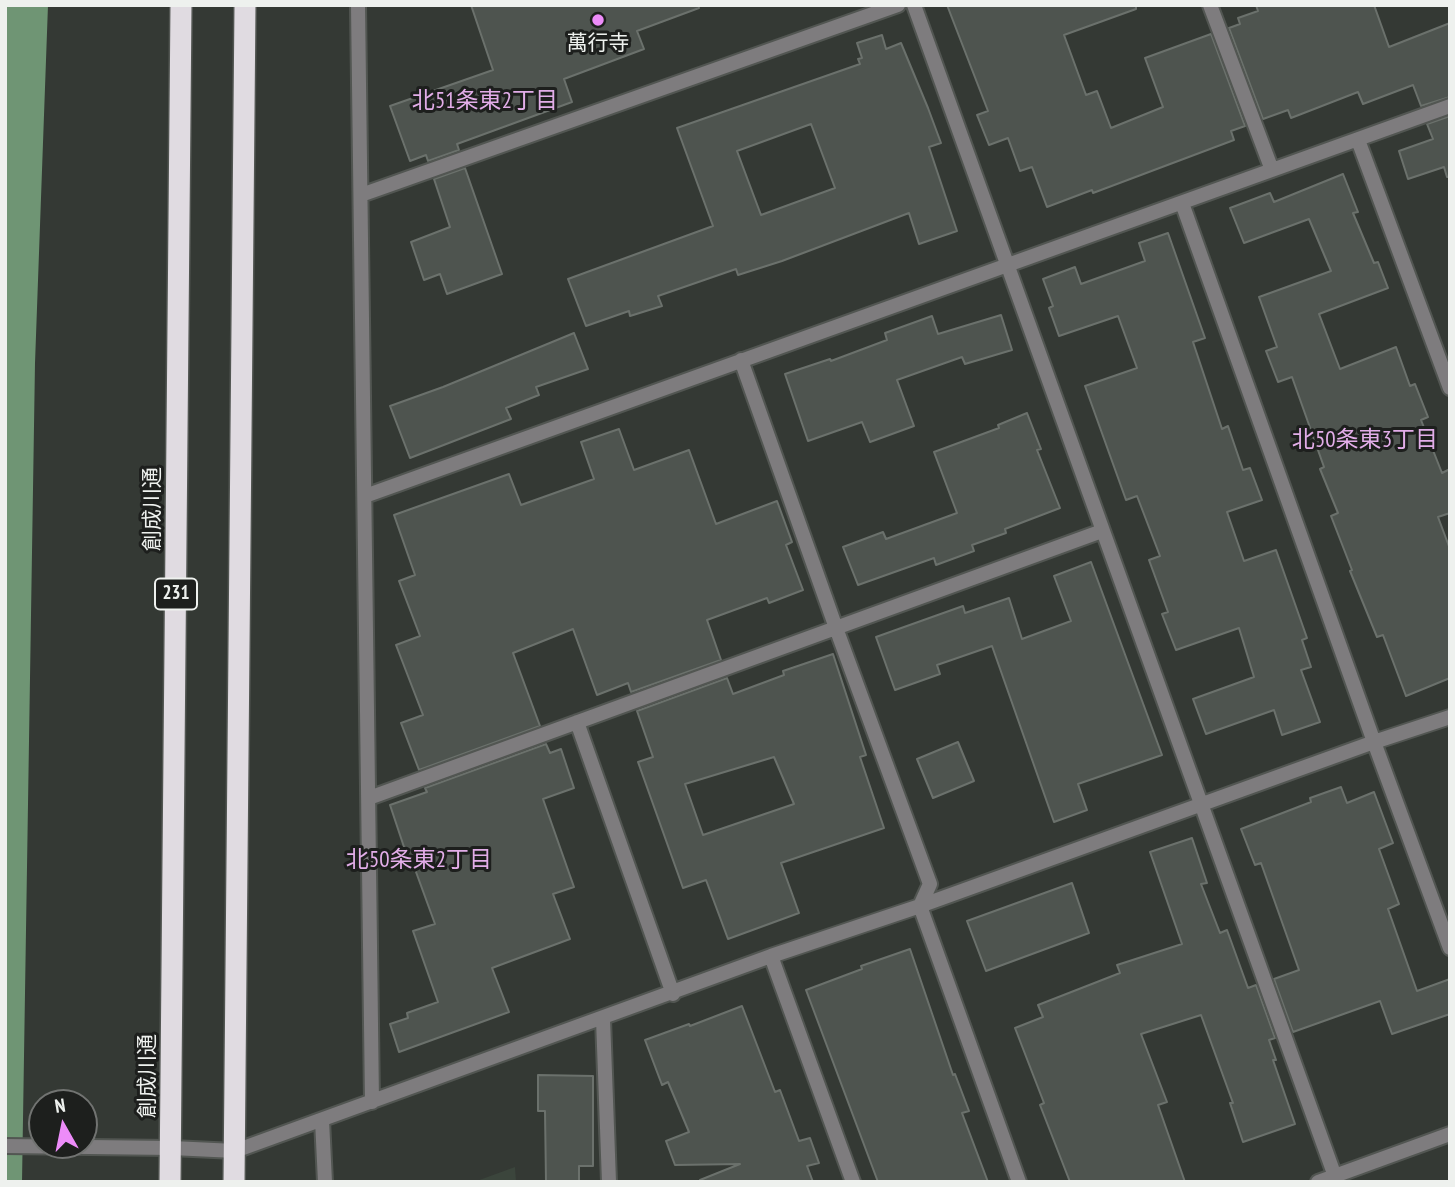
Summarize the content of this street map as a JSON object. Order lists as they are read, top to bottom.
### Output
{
  "streets": {
    "highway": ["創成川通", "231"]
  },
  "districts": ["北51条東2丁目", "北50条東3丁目", "北50条東2丁目"],
  "places": ["萬行寺"],
  "north": "top"
}
